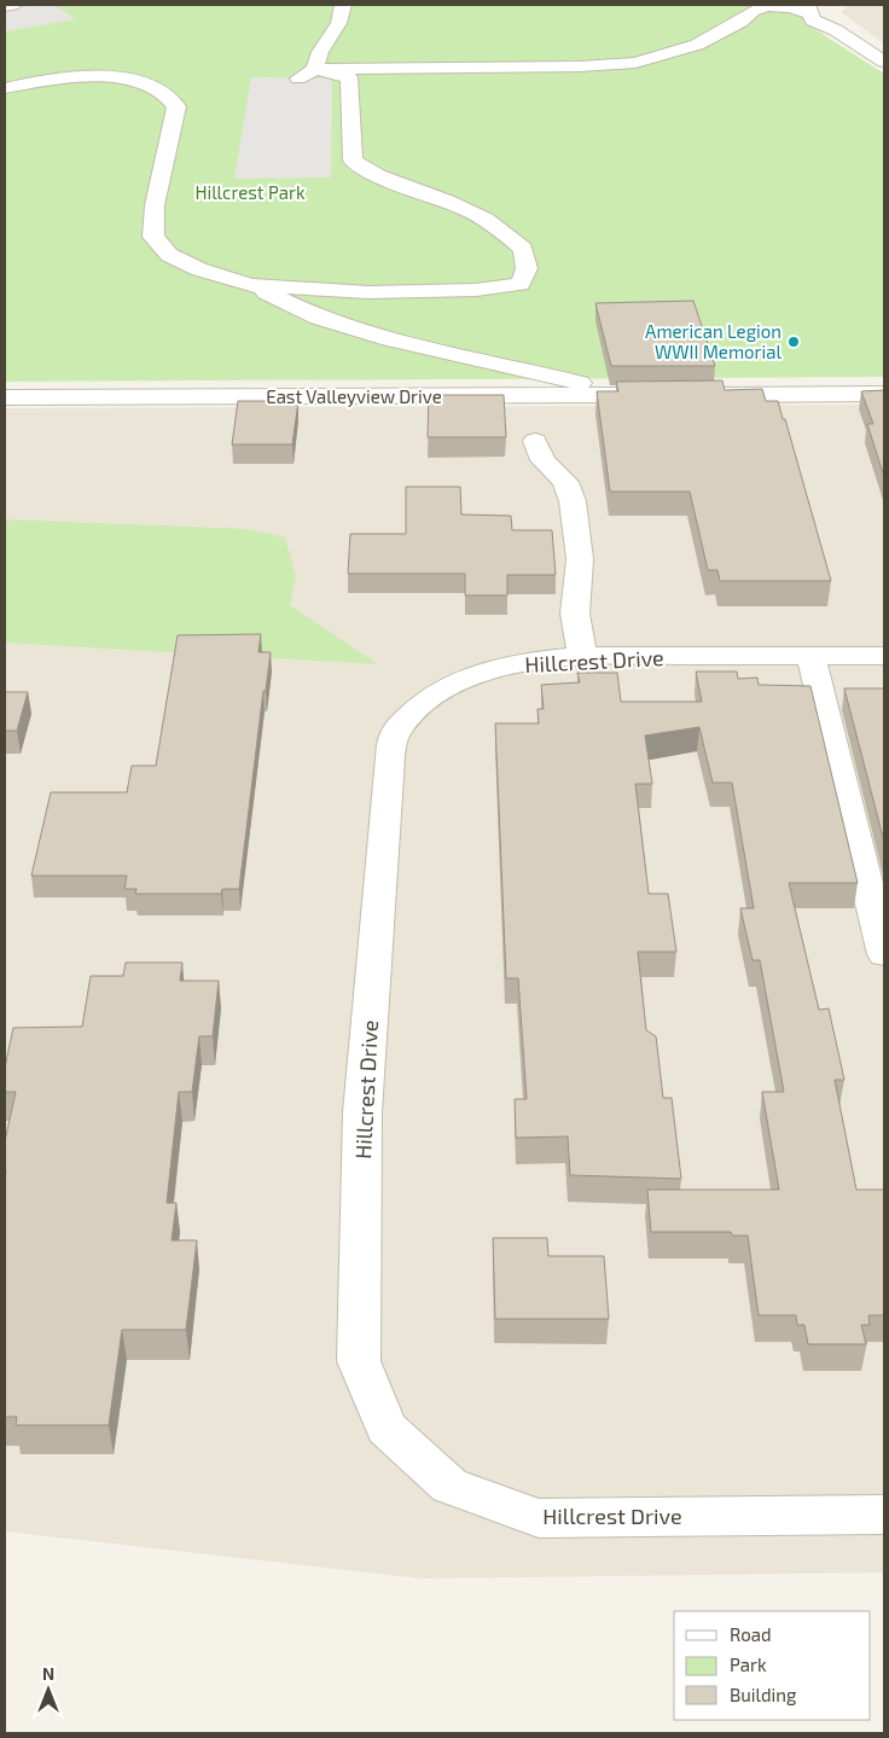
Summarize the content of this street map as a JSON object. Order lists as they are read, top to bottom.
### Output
{
  "streets": {
    "street": ["East Valleyview Drive", "Hillcrest Drive"]
  },
  "parks": ["Hillcrest Park"],
  "places": ["American Legion WWII Memorial"],
  "legend": ["Road", "Park", "Building"],
  "north": "top"
}
